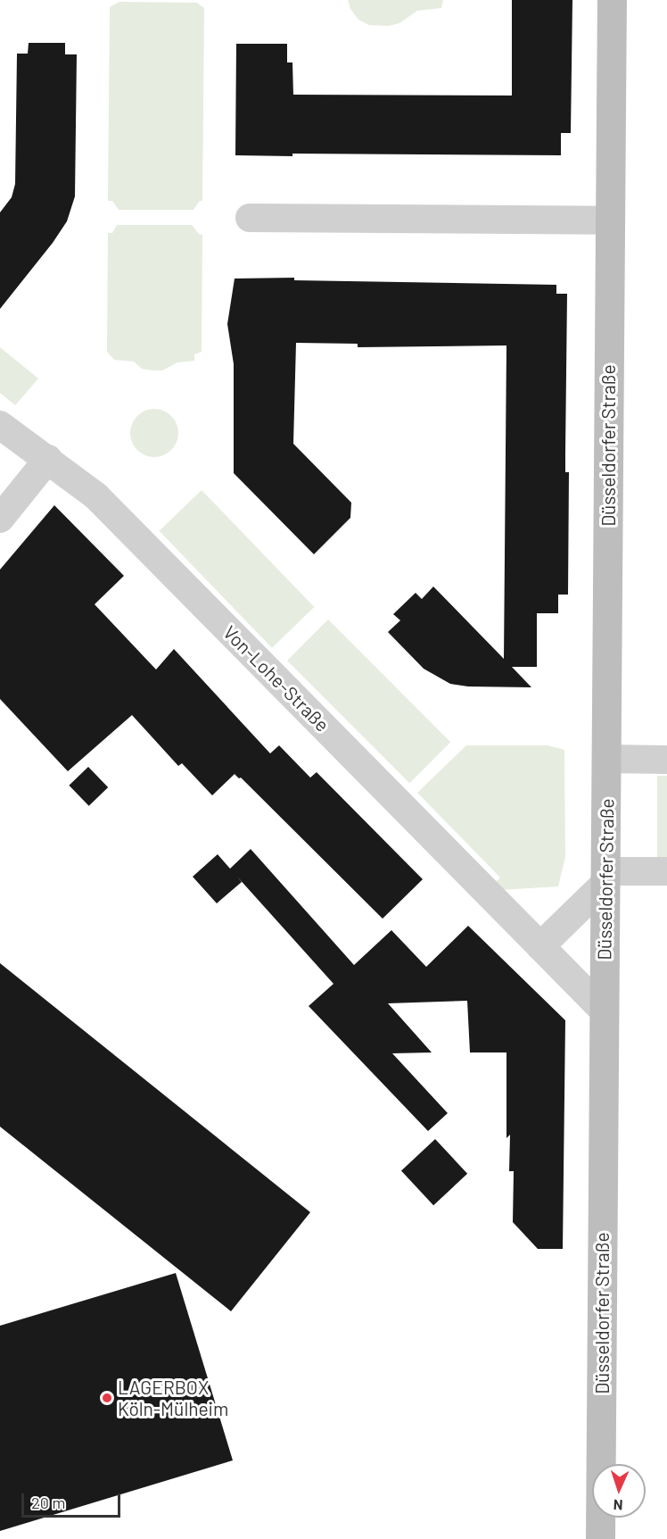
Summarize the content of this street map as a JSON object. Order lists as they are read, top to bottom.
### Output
{
  "streets": {
    "street": ["Düsseldorfer Straße", "Von-Lohe-Straße"]
  },
  "crossings": [
    ["Düsseldorfer Straße", "Von-Lohe-Straße"]
  ],
  "places": ["LAGERBOX Köln-Mülheim"],
  "scale_bar": "20 m",
  "north": "bottom"
}
